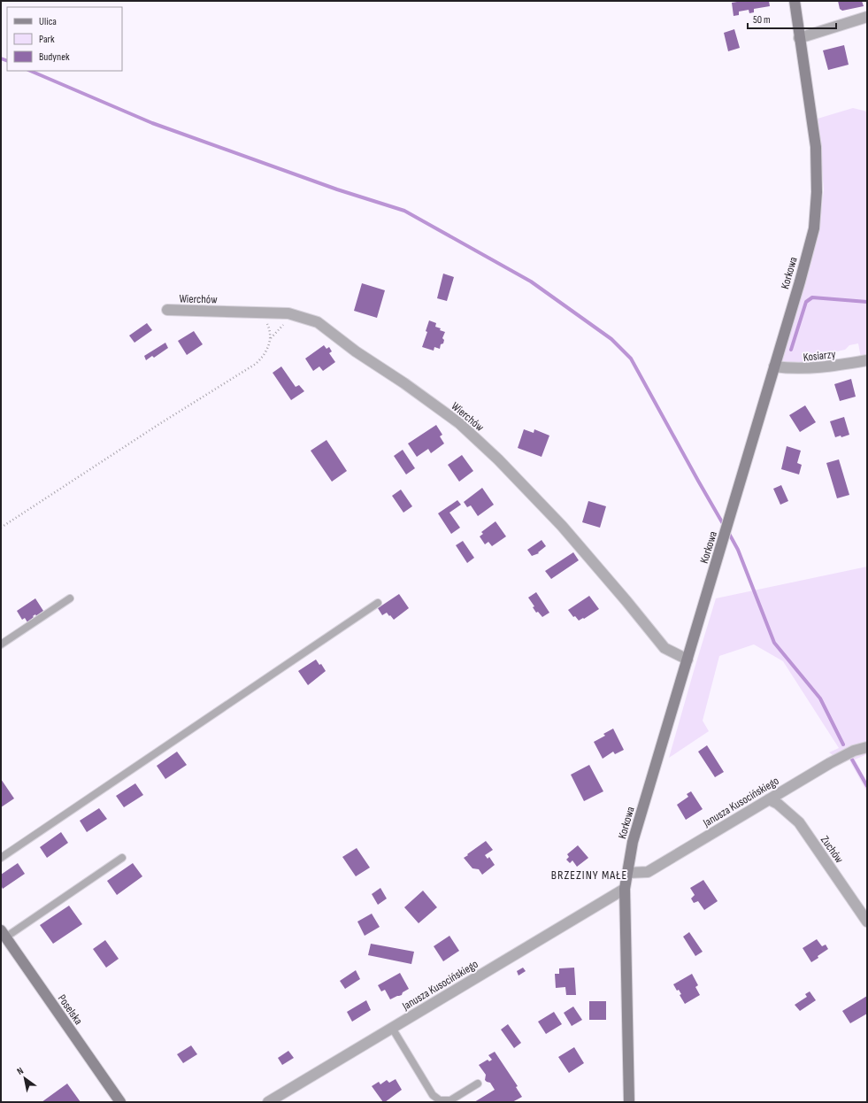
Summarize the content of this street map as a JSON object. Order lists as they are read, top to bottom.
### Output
{
  "streets": {
    "street": [
      "Korkowa",
      "Wierchów",
      "Kosiarzy",
      "Janusza Kusocińskiego",
      "Zuchów",
      "Poselska"
    ]
  },
  "crossings": [
    ["Korkowa", "Wierchów"],
    ["Korkowa", "Kosiarzy"],
    ["Korkowa", "Janusza Kusocińskiego"],
    ["Janusza Kusocińskiego", "Zuchów"]
  ],
  "districts": ["BRZEZINY MAŁE"],
  "legend": ["Ulica", "Park", "Budynek"],
  "scale_bar": "50 m",
  "north": "top left"
}
